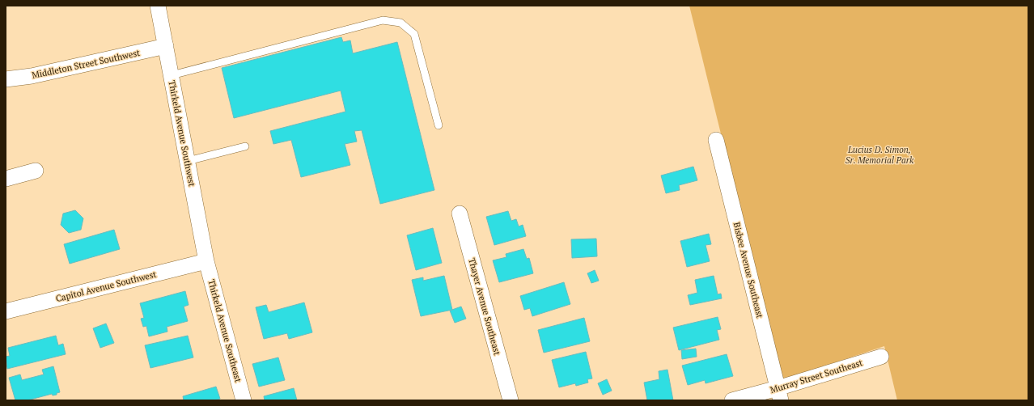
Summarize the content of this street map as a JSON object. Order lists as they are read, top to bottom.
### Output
{
  "streets": {
    "street": [
      "Middleton Street Southwest",
      "Thirkeld Avenue Southwest",
      "Bisbee Avenue Southeast",
      "Capitol Avenue Southwest",
      "Thayer Avenue Southeast",
      "Thirkeld Avenue Southeast",
      "Murray Street Southeast"
    ]
  },
  "crossings": [
    ["Middleton Street Southwest", "Thirkeld Avenue Southwest"],
    ["Thirkeld Avenue Southwest", "Capitol Avenue Southwest"],
    ["Thirkeld Avenue Southwest", "Thirkeld Avenue Southeast"],
    ["Bisbee Avenue Southeast", "Murray Street Southeast"],
    ["Capitol Avenue Southwest", "Thirkeld Avenue Southeast"]
  ],
  "parks": ["Lucius D. Simon, Sr. Memorial Park"]
}
